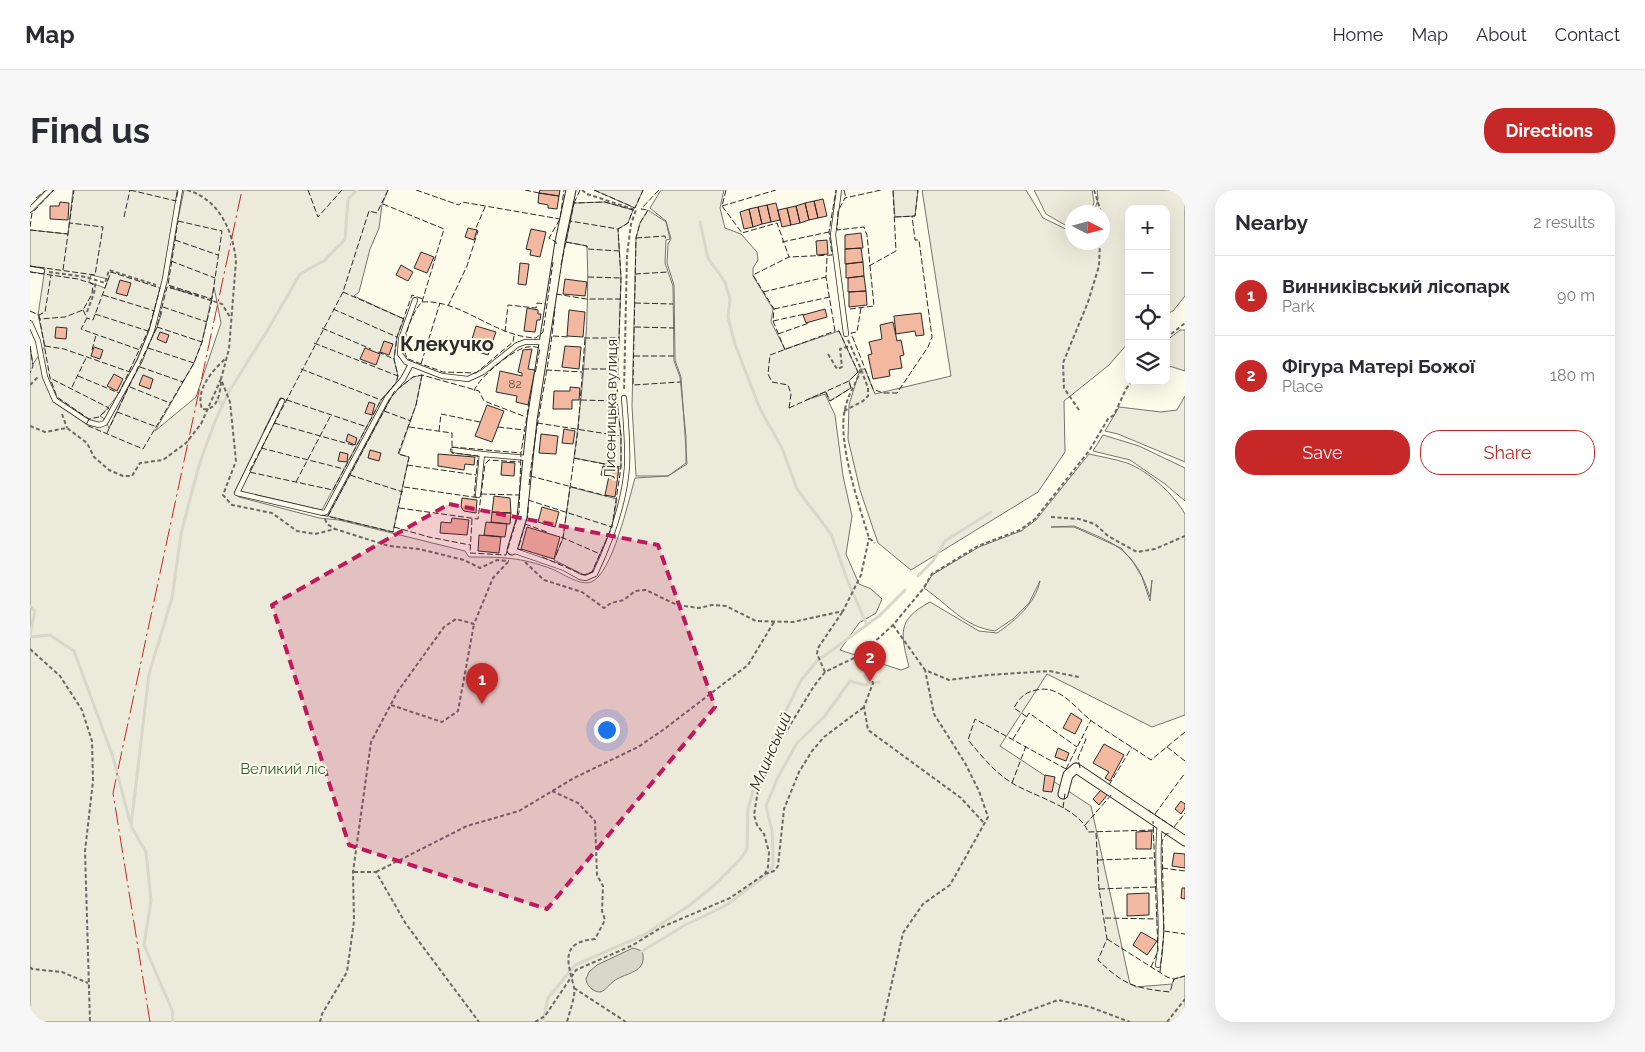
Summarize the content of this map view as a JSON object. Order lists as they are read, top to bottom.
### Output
{
  "streets": {
    "lane": ["Лисеницька вулиця"]
  },
  "districts": ["Клекучко"],
  "water": ["Млинський"],
  "parks": ["Великий ліс"],
  "house_numbers": ["82"],
  "north": "right",
  "page": {
    "header": "Map",
    "nav": [
      "Home",
      "Map",
      "About",
      "Contact"
    ],
    "buttons": [
      "Directions",
      ["Save", "Share"]
    ],
    "title": "Find us",
    "heading": ["Nearby", "2 results"],
    "map_buttons": ["+", "−"],
    "list": [
      {
        "mark": "1",
        "name": "Винниківський лісопарк",
        "note": "Park",
        "value": "90 m"
      },
      {
        "mark": "2",
        "name": "Фігура Матері Божої",
        "note": "Place",
        "value": "180 m"
      }
    ],
    "pins": ["2", "1"]
  }
}
